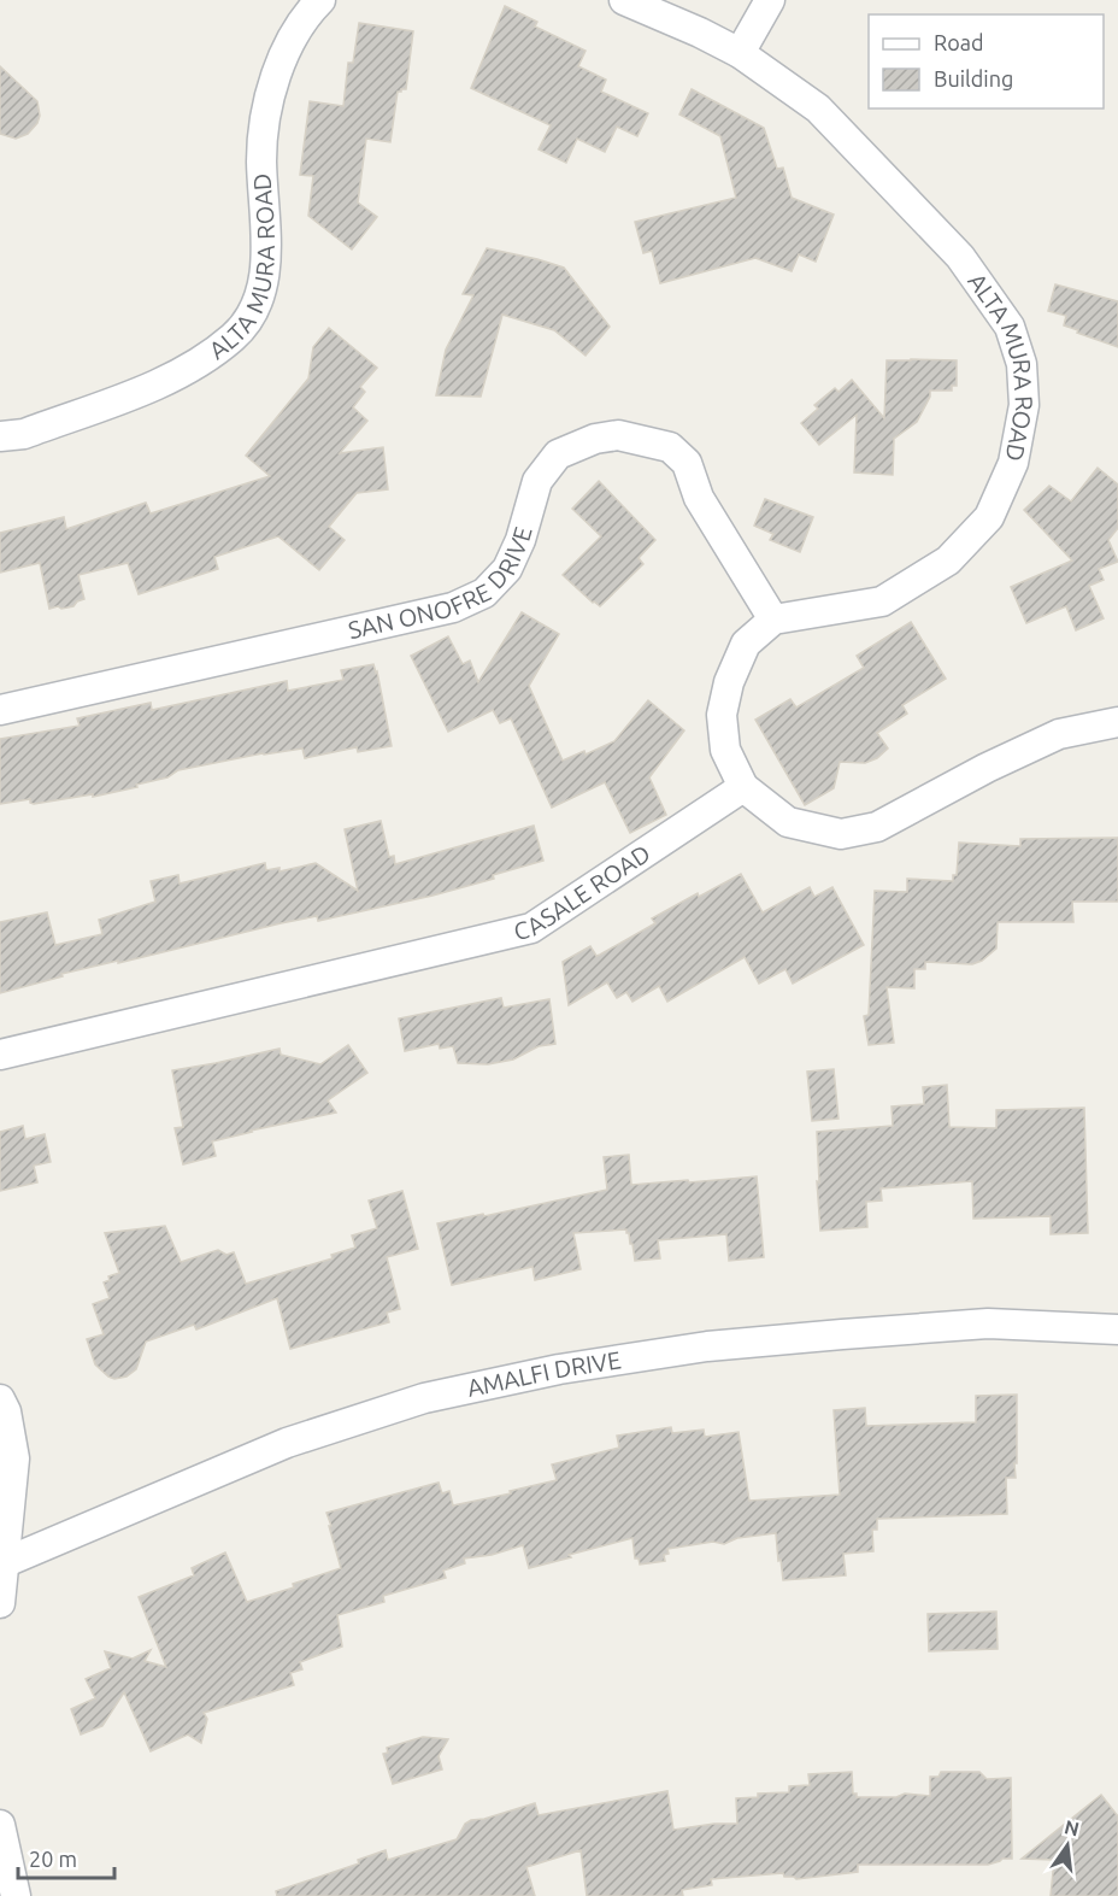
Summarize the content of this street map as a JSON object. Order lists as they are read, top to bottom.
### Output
{
  "streets": {
    "street": [
      "ALTA MURA ROAD",
      "SAN ONOFRE DRIVE",
      "CASALE ROAD",
      "AMALFI DRIVE"
    ]
  },
  "crossings": [
    ["ALTA MURA ROAD", "SAN ONOFRE DRIVE"]
  ],
  "legend": ["Road", "Building"],
  "scale_bar": "20 m",
  "north": "top"
}
